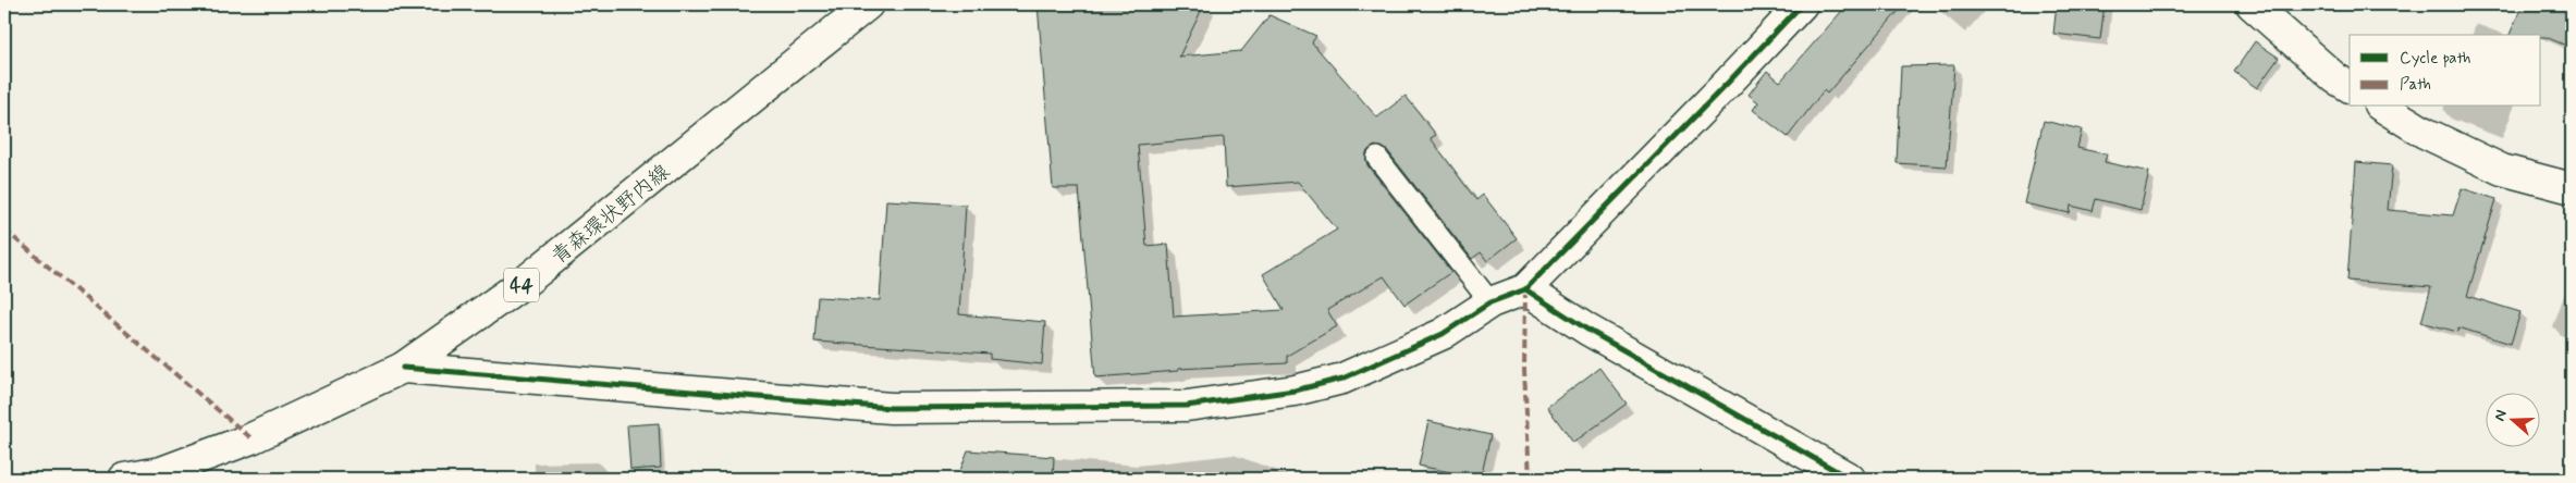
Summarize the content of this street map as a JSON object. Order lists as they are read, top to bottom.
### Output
{
  "streets": {
    "street": ["青森環状野内線", "44"]
  },
  "legend": ["Cycle path", "Path"],
  "north": "left"
}
